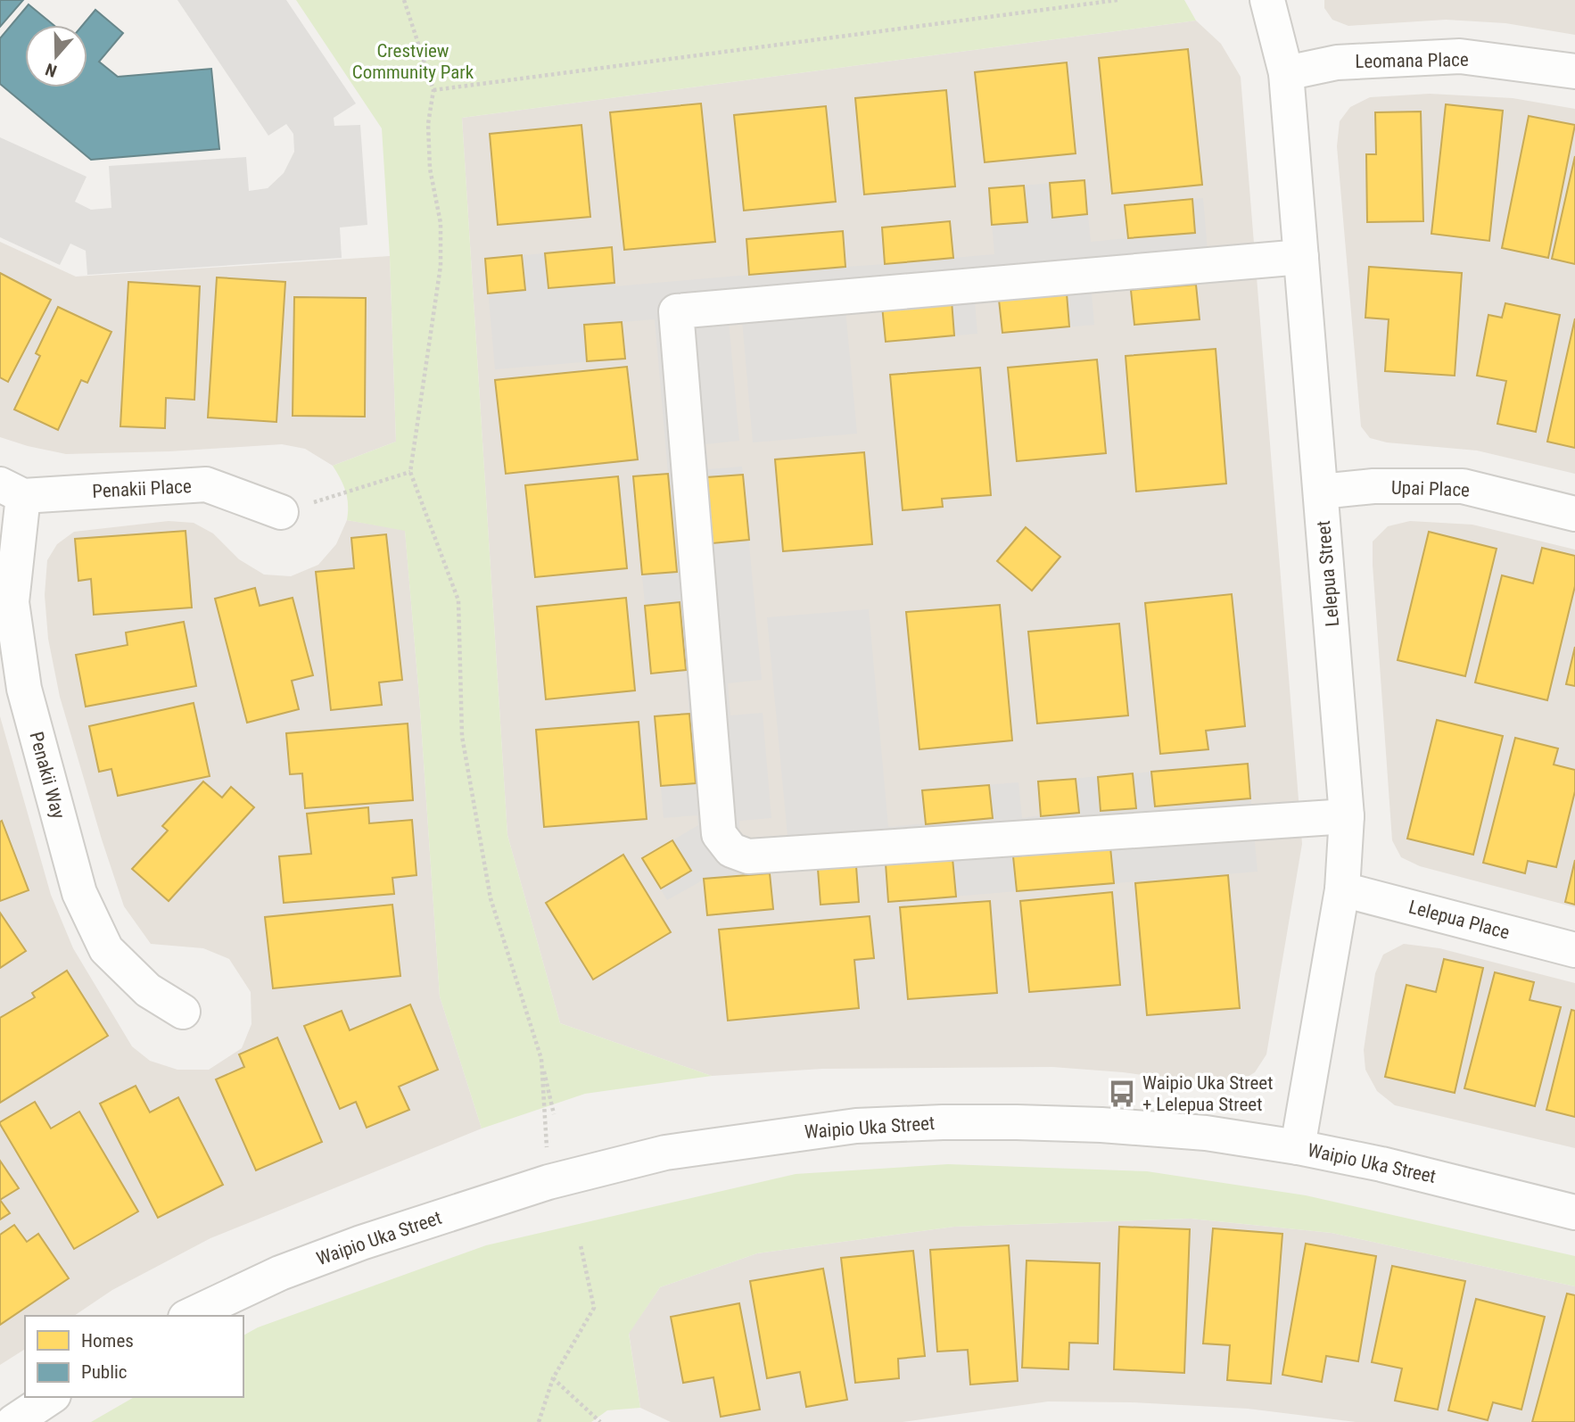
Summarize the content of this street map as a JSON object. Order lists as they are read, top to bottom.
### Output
{
  "streets": {
    "street": [
      "Leomana Place",
      "Penakii Place",
      "Upai Place",
      "Lelepua Street",
      "Penakii Way",
      "Lelepua Place",
      "Waipio Uka Street"
    ]
  },
  "crossings": [
    ["Leomana Place", "Lelepua Street"],
    ["Penakii Place", "Penakii Way"],
    ["Upai Place", "Lelepua Street"],
    ["Lelepua Street", "Lelepua Place"],
    ["Lelepua Street", "Waipio Uka Street"]
  ],
  "parks": ["Crestview Community Park"],
  "places": {
    "bus stop": ["Waipio Uka Street + Lelepua Street"]
  },
  "legend": ["Homes", "Public"],
  "north": "bottom"
}
